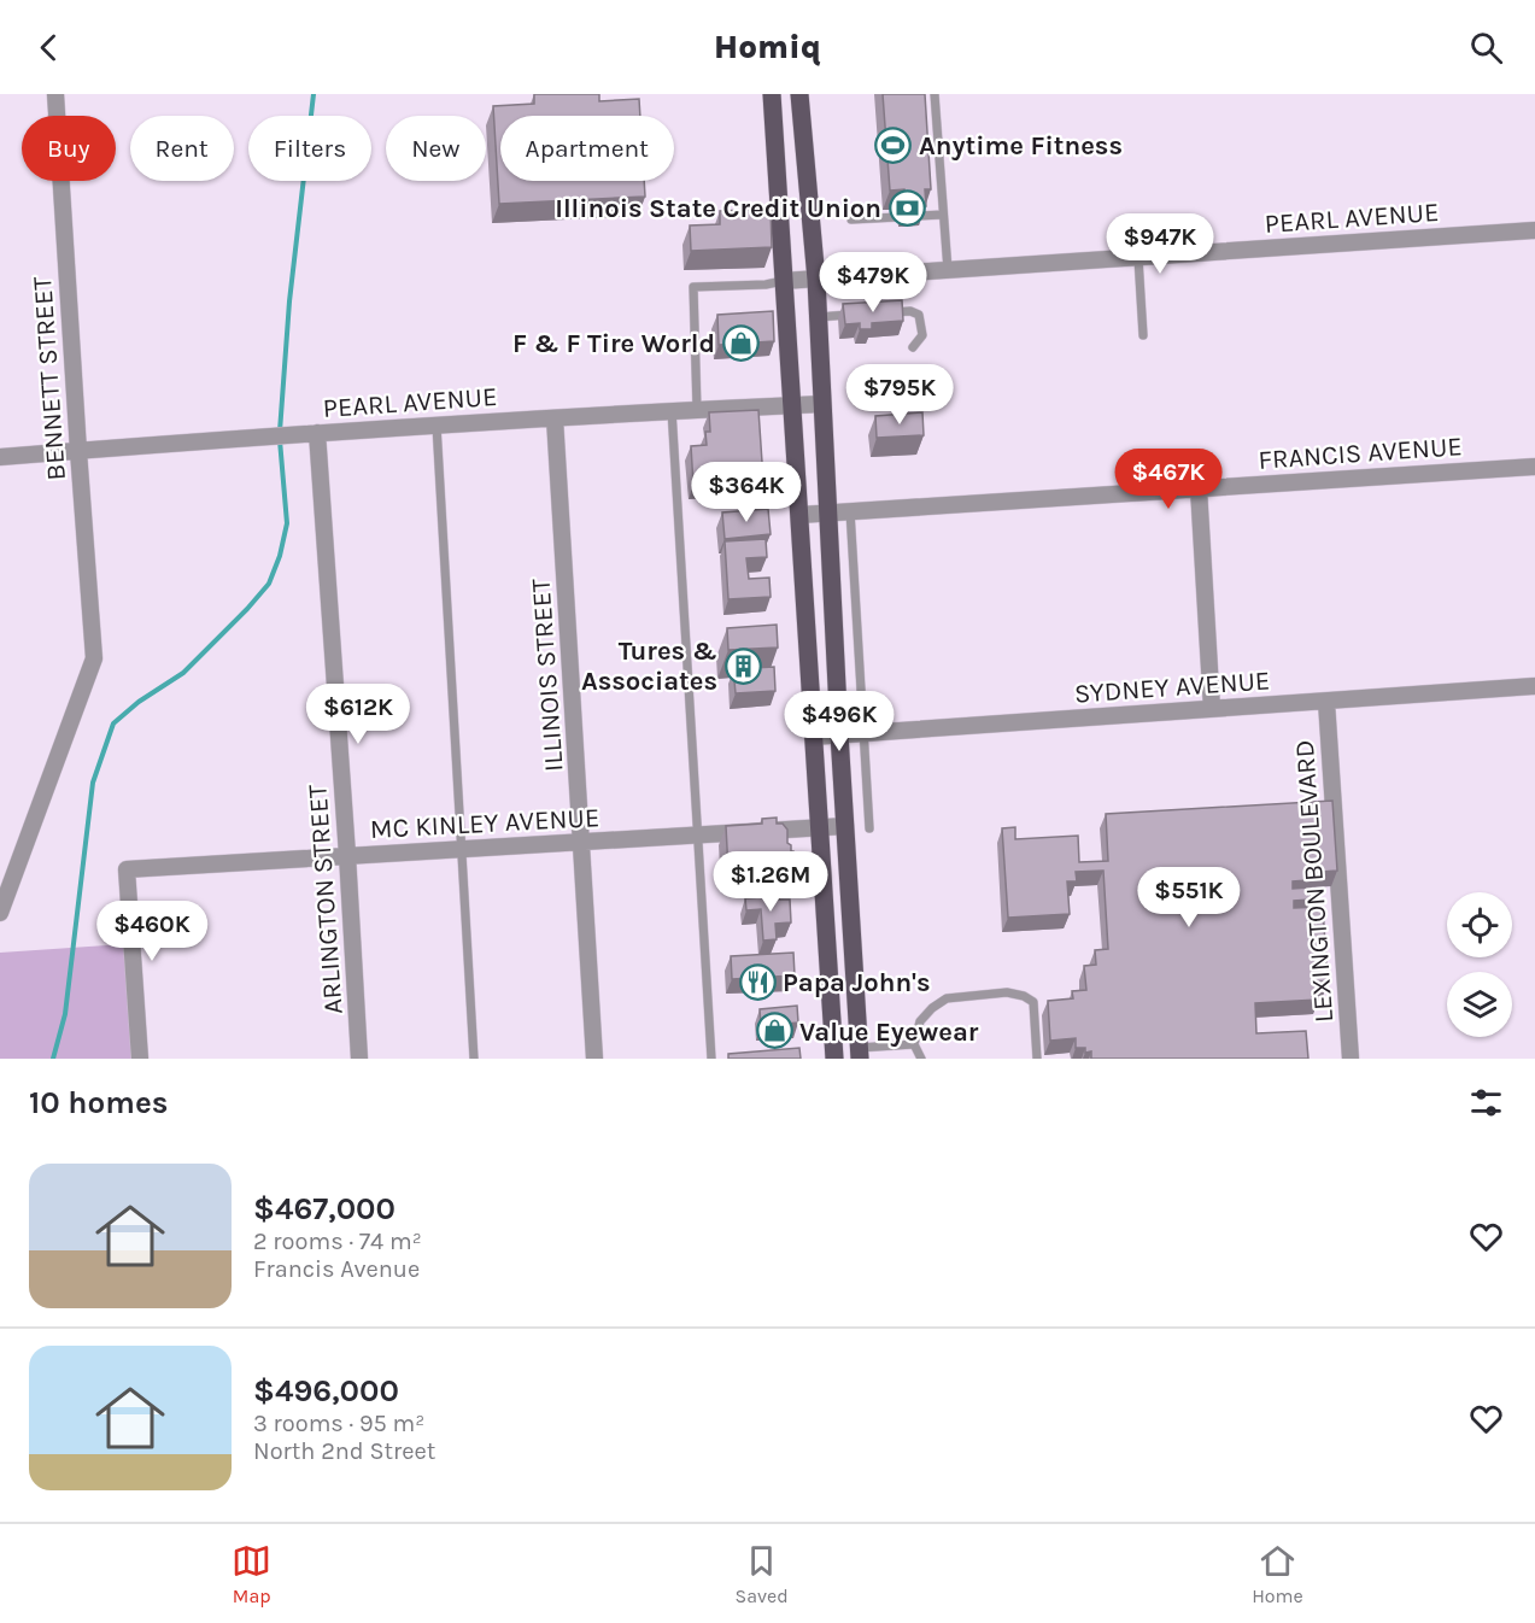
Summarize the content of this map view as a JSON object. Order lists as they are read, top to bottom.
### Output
{
  "streets": {
    "street": [
      "PEARL AVENUE",
      "BENNETT STREET",
      "FRANCIS AVENUE",
      "ILLINOIS STREET",
      "SYDNEY AVENUE",
      "MC KINLEY AVENUE",
      "LEXINGTON BOULEVARD",
      "ARLINGTON STREET"
    ]
  },
  "crossings": [
    ["PEARL AVENUE", "BENNETT STREET"],
    ["PEARL AVENUE", "ILLINOIS STREET"],
    ["PEARL AVENUE", "ARLINGTON STREET"],
    ["ILLINOIS STREET", "MC KINLEY AVENUE"],
    ["SYDNEY AVENUE", "LEXINGTON BOULEVARD"],
    ["MC KINLEY AVENUE", "ARLINGTON STREET"]
  ],
  "places": {
    "sports": ["Anytime Fitness"],
    "bank": ["Illinois State Credit Union"],
    "shop": ["F & F Tire World", "Value Eyewear"],
    "building": ["Tures & Associates"],
    "restaurant": ["Papa John's"]
  },
  "page": {
    "header": "Homiq",
    "chip": [
      "Buy",
      "Rent",
      "Filters",
      "New",
      "Apartment"
    ],
    "price": [
      "$947K",
      "$479K",
      "$795K",
      "$467K",
      "$364K",
      "$612K",
      "$496K",
      "$1.26M",
      "$551K",
      "$460K"
    ],
    "heading": "10 homes",
    "list": [
      {
        "name": "$467,000",
        "note": "2 rooms · 74 m² · Francis Avenue"
      },
      {
        "name": "$496,000",
        "note": "3 rooms · 95 m² · North 2nd Street"
      }
    ],
    "tabs": ["Map", "Saved", "Home"]
  }
}
